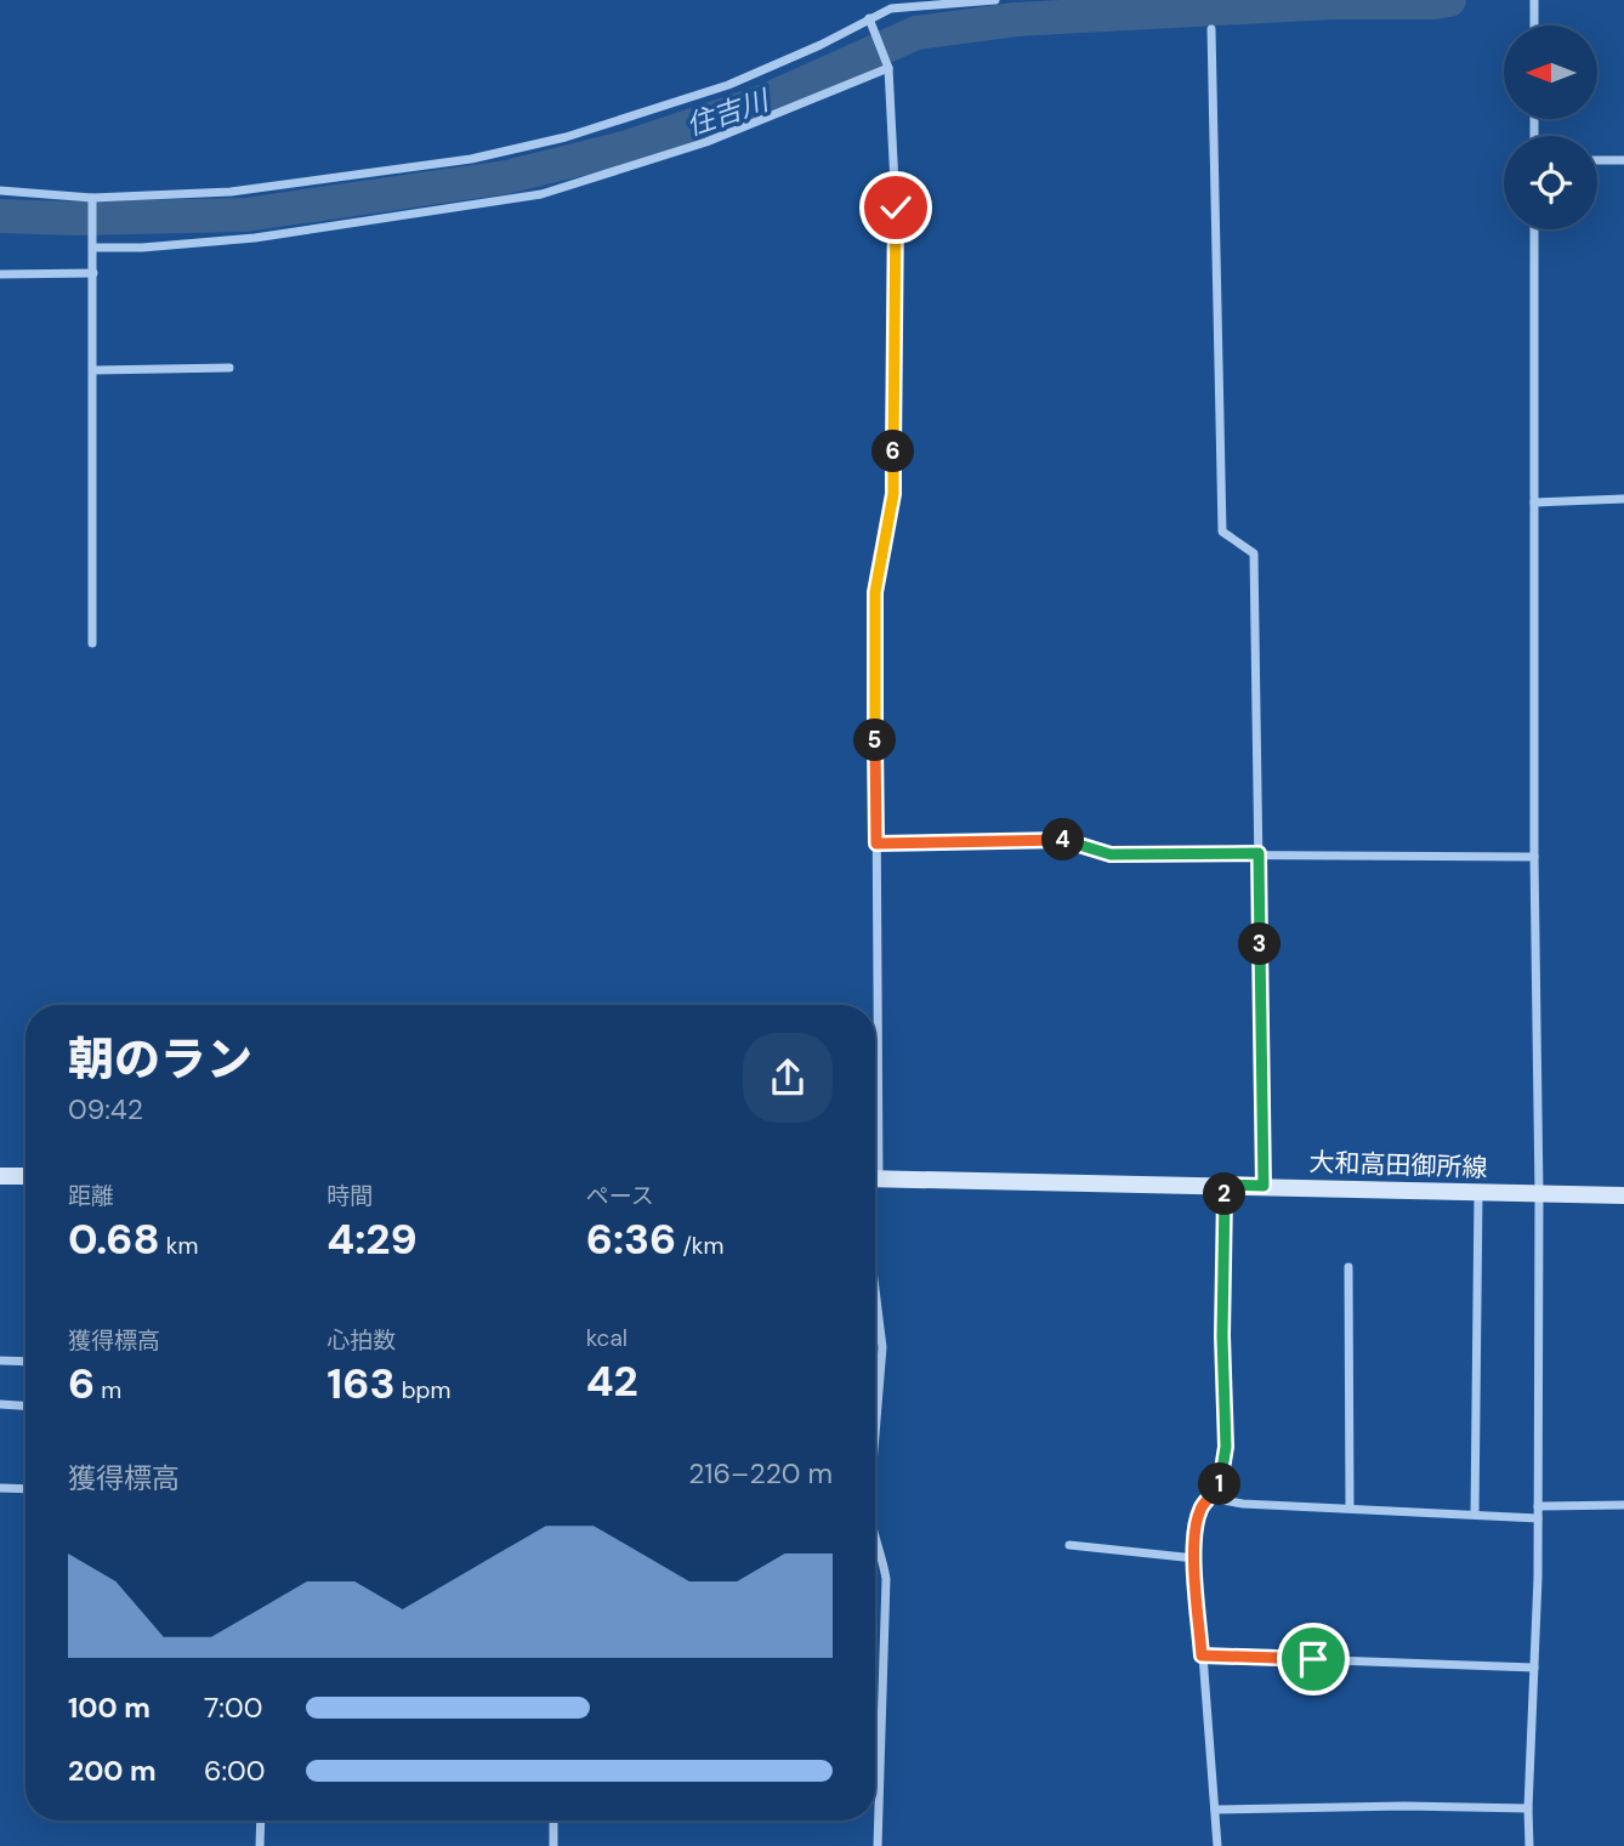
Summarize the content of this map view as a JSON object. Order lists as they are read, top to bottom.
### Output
{
  "streets": {
    "main road": ["大和高田御所線"]
  },
  "water": ["住吉川"],
  "north": "left",
  "page": {
    "pins": [
      "6",
      "5",
      "4",
      "3",
      "2",
      "1"
    ],
    "heading": ["朝のラン", "09:42"],
    "stats": [
      ["距離", "0.68 km"],
      ["時間", "4:29"],
      ["ペース", "6:36 /km"],
      ["獲得標高", "6 m"],
      ["心拍数", "163 bpm"],
      ["kcal", "42"]
    ],
    "chart": ["獲得標高", "216–220 m"],
    "list": [
      {
        "name": "100 m",
        "note": "7:00"
      },
      {
        "name": "200 m",
        "note": "6:00"
      }
    ]
  }
}
